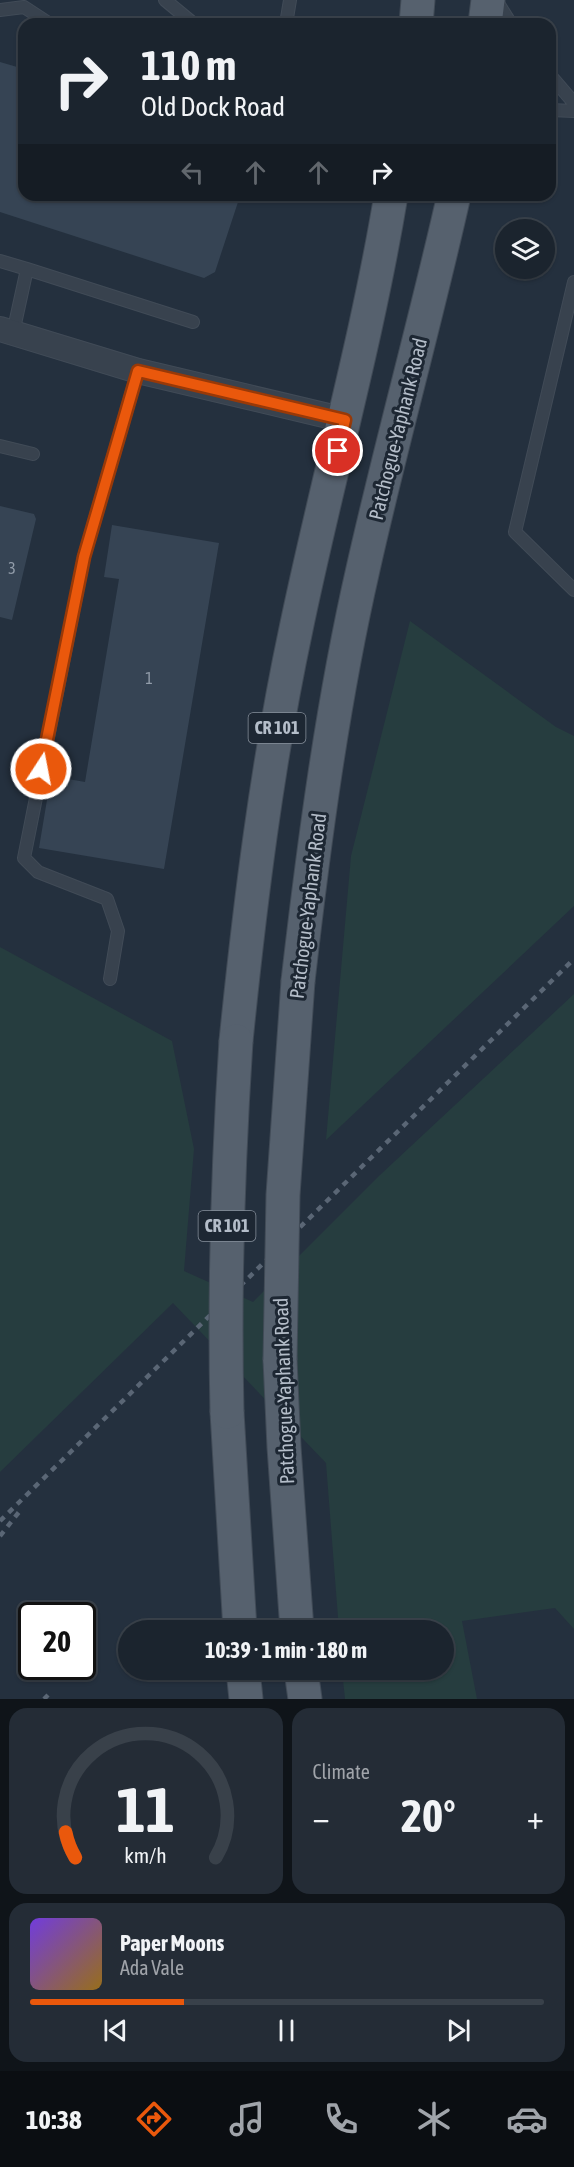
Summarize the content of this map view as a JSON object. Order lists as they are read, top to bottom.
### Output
{
  "streets": {
    "main road": ["Patchogue-Yaphank Road", "CR 101"]
  },
  "house_numbers": ["3", "1"],
  "page": {
    "turn": ["110 m", "Old Dock Road"],
    "limit": "20",
    "trip": "10:39 · 1 min · 180 m",
    "tile": "Climate",
    "heat": ["−", "20°", "+"],
    "song": ["Paper Moons", "Ada Vale"],
    "tabs": "10:38",
    "gauge": ["11", "km/h"]
  }
}
